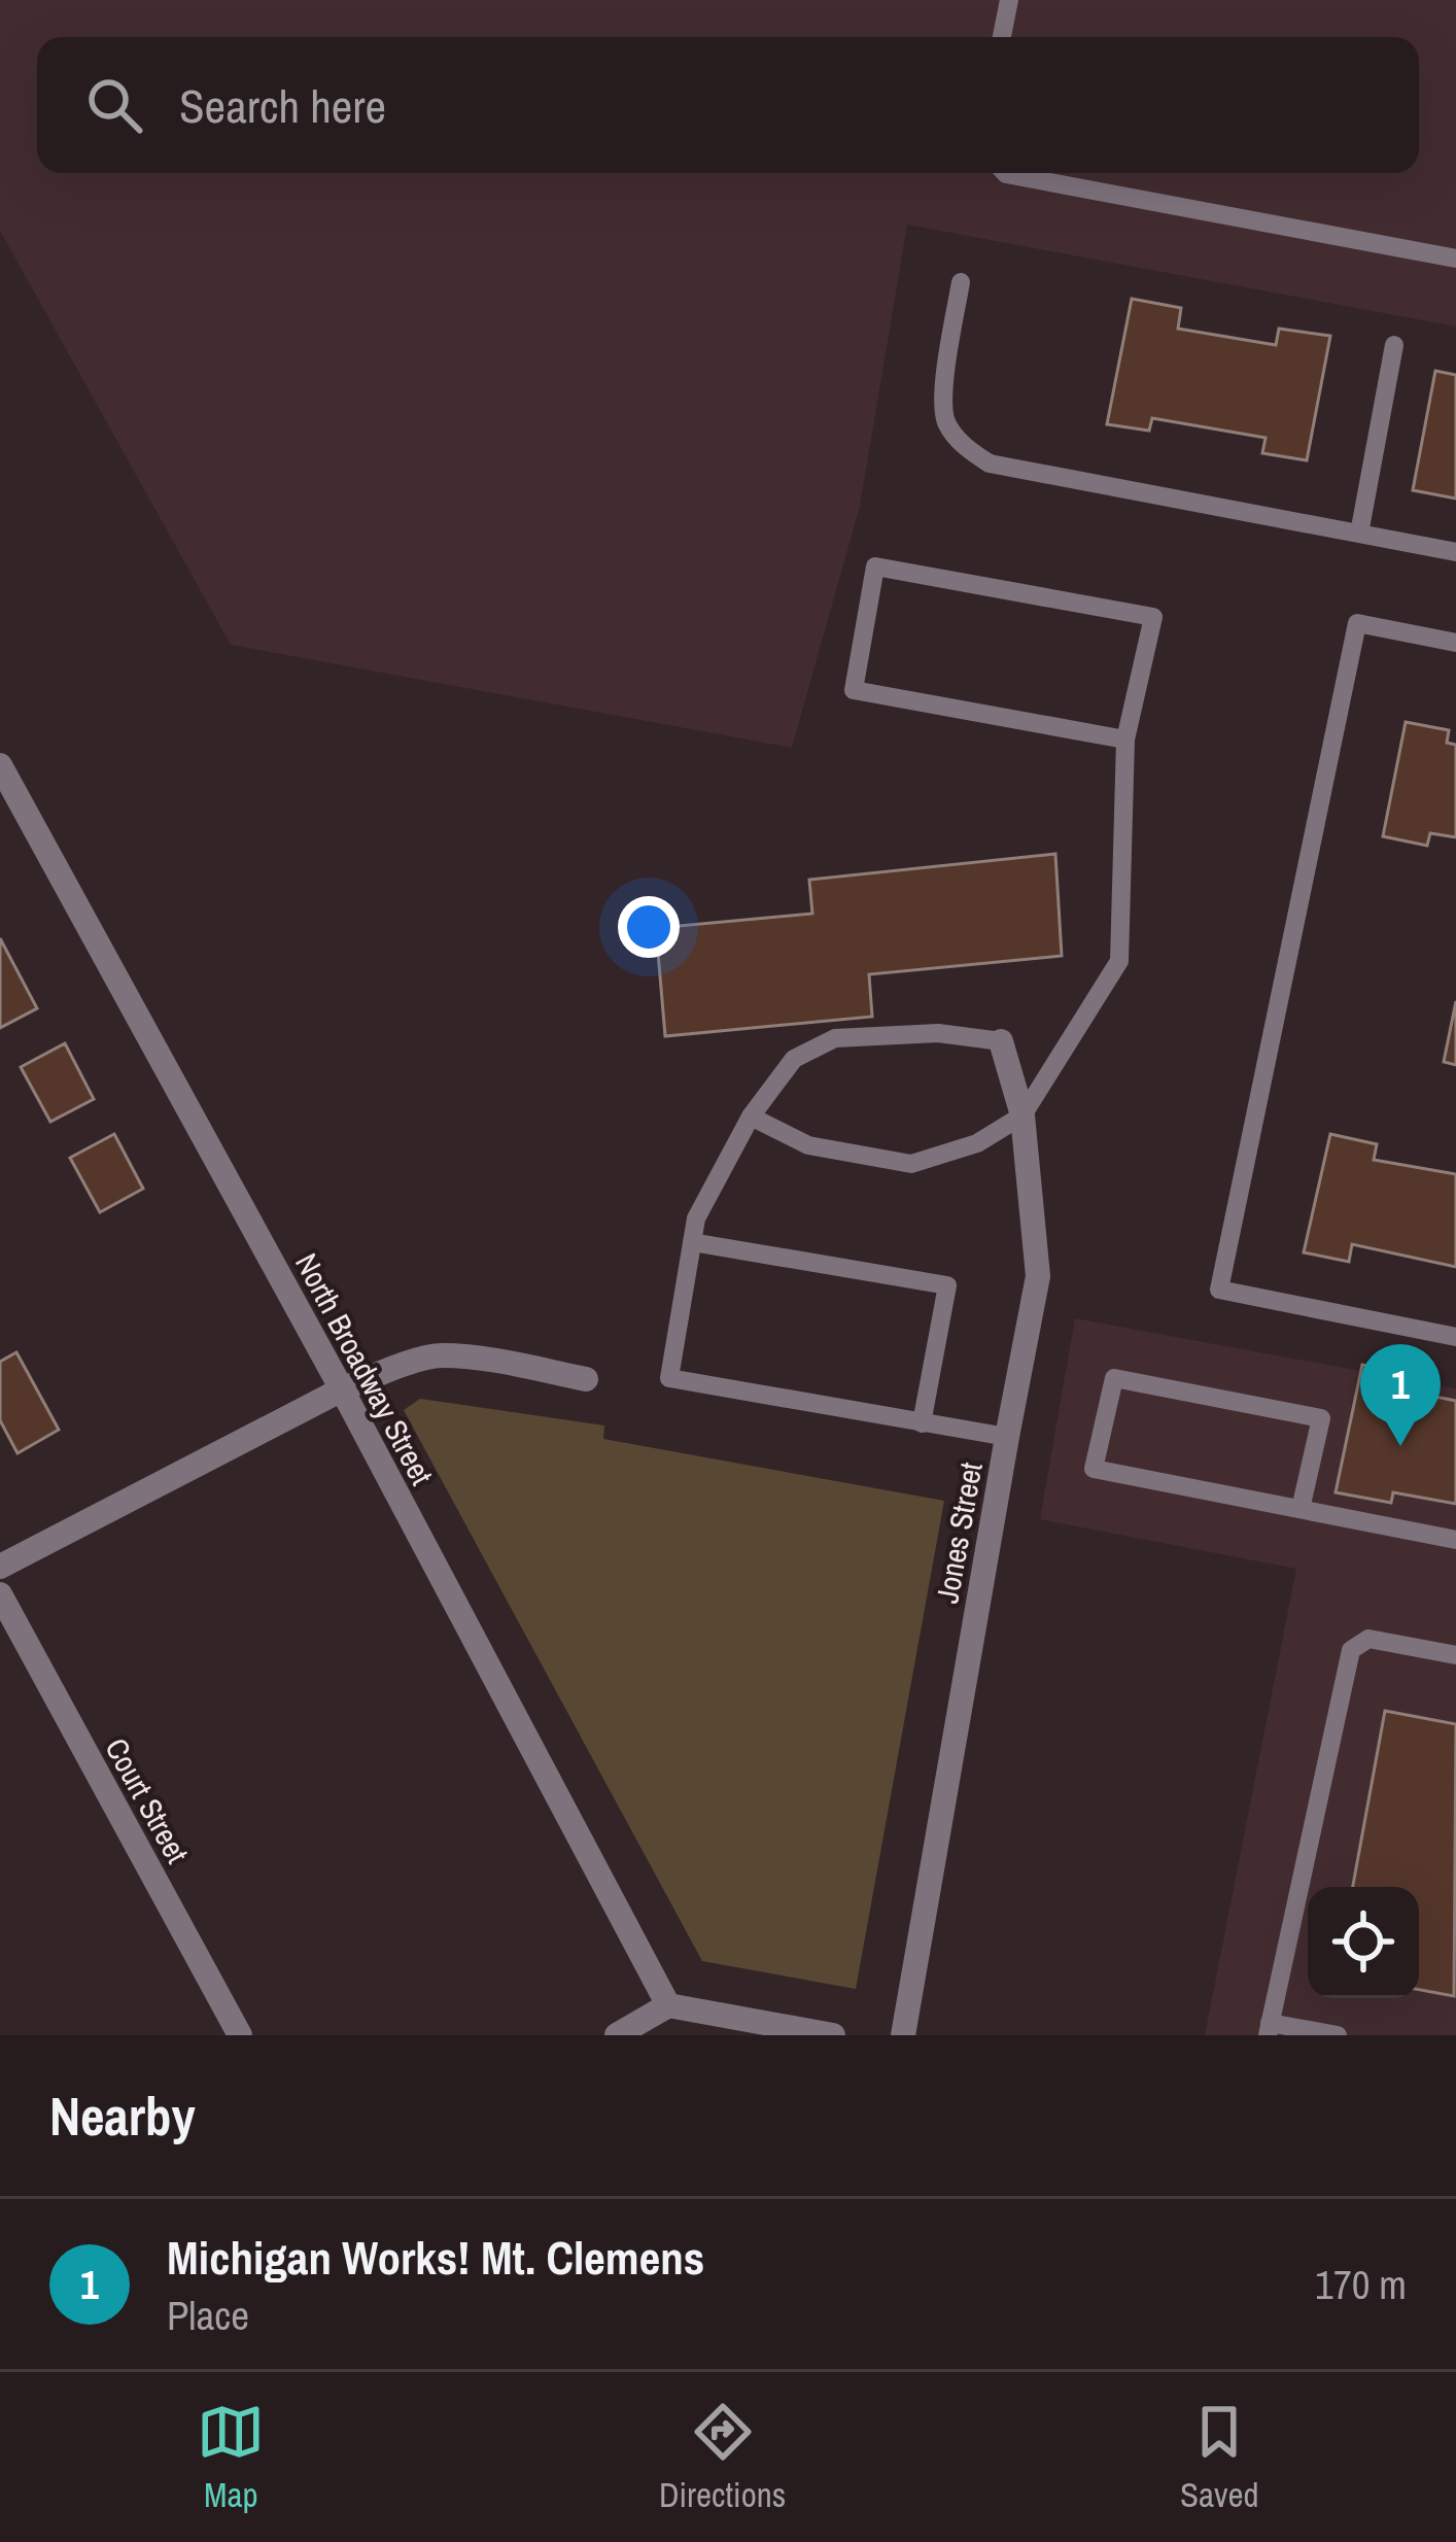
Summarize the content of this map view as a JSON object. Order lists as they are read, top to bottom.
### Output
{
  "streets": {
    "street": ["North Broadway Street", "Jones Street", "Court Street"]
  },
  "page": {
    "search": "Search here",
    "pins": "1",
    "heading": "Nearby",
    "list": [
      {
        "mark": "1",
        "name": "Michigan Works! Mt. Clemens",
        "note": "Place",
        "value": "170 m"
      }
    ],
    "nav": ["Map", "Directions", "Saved"]
  }
}
